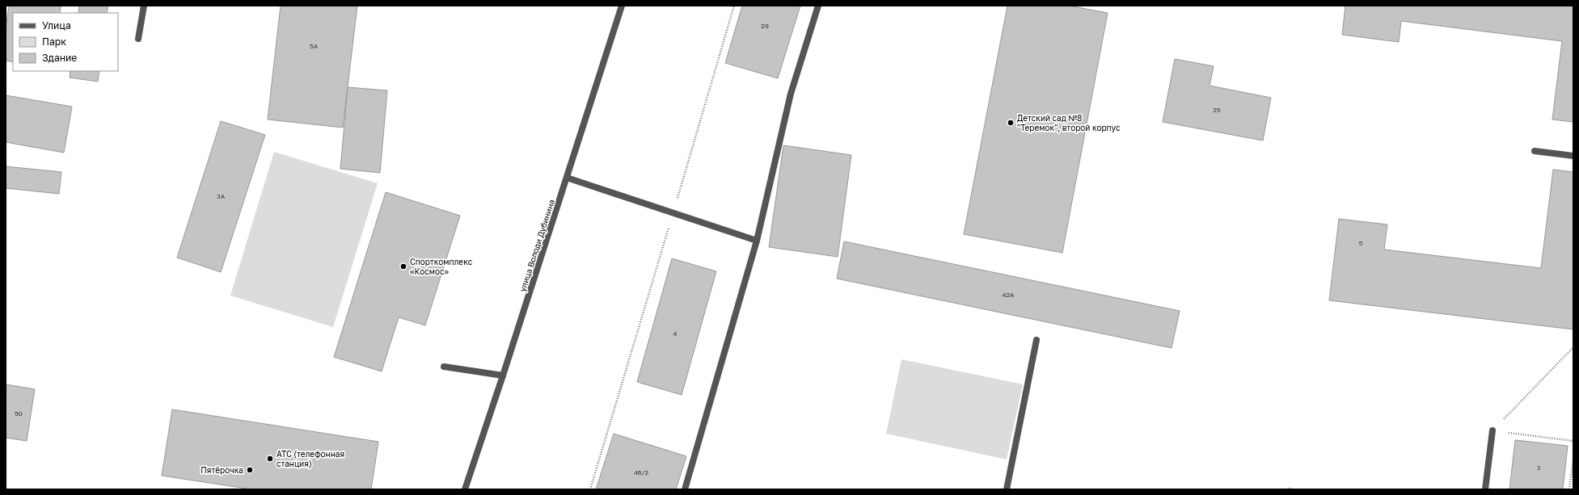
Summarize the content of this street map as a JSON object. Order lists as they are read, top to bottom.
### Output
{
  "streets": {
    "street": ["улица Володи Дубинина"]
  },
  "places": [
    "Детский сад №8 \"Теремок\", второй корпус",
    "Спорткомплекс «Космос»",
    "АТС (телефонная станция)",
    "Пятёрочка"
  ],
  "house_numbers": [
    "29",
    "5А",
    "25",
    "3А",
    "5",
    "42А",
    "4",
    "50",
    "3",
    "46/2"
  ],
  "legend": ["Улица", "Парк", "Здание"]
}
